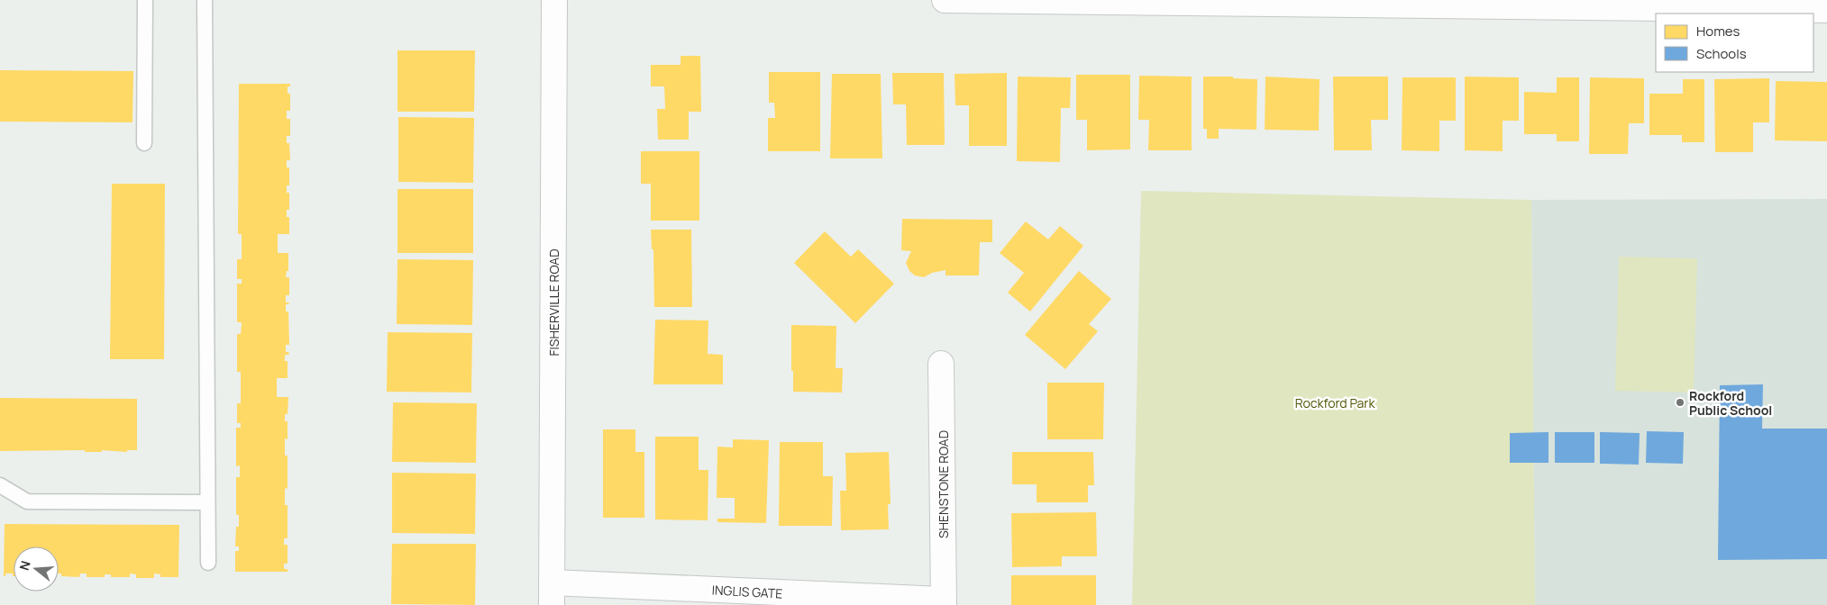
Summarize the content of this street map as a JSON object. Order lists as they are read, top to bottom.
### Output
{
  "streets": {
    "street": ["FISHERVILLE ROAD", "SHENSTONE ROAD", "INGLIS GATE"]
  },
  "crossings": [
    ["FISHERVILLE ROAD", "INGLIS GATE"],
    ["SHENSTONE ROAD", "INGLIS GATE"]
  ],
  "parks": ["Rockford Park"],
  "places": ["Rockford Public School"],
  "legend": ["Homes", "Schools"],
  "north": "left"
}
